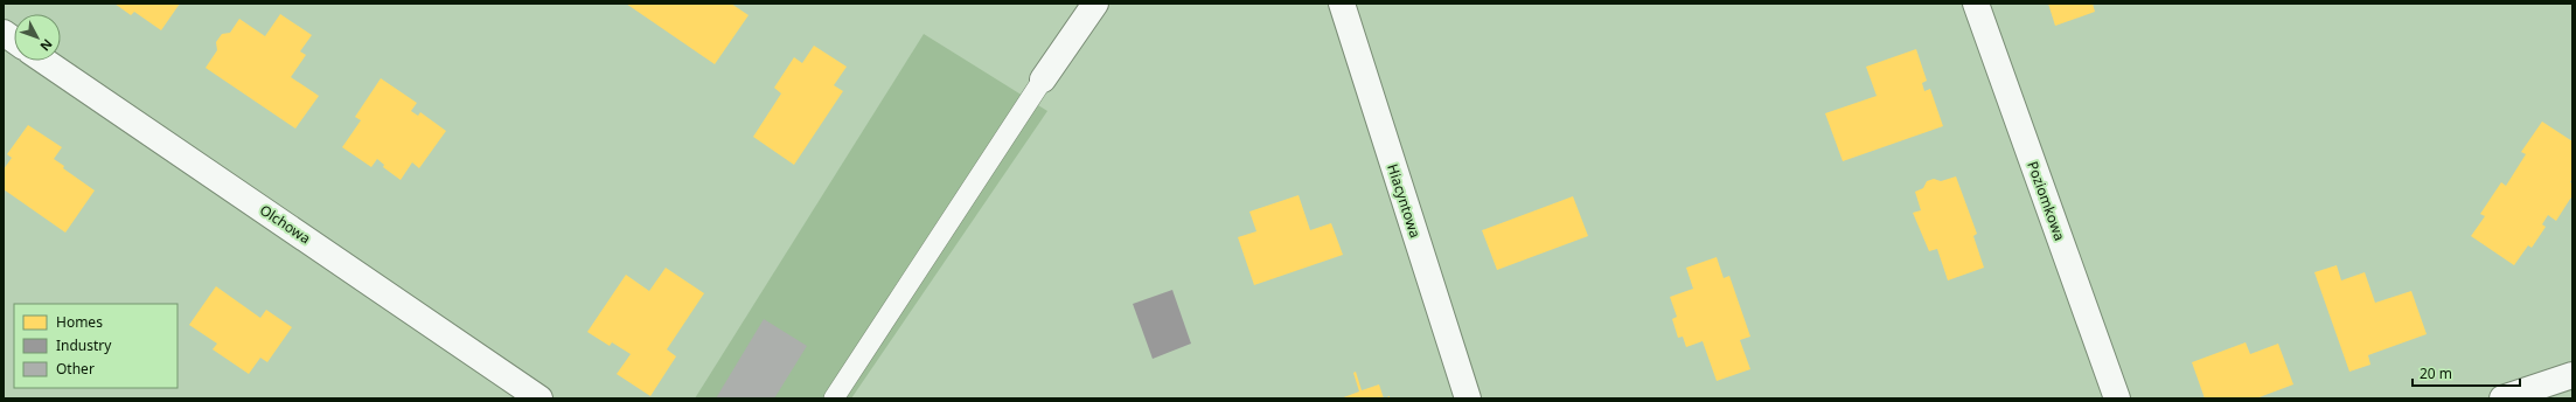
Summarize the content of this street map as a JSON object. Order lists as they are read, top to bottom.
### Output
{
  "streets": {
    "street": ["Hiacyntowa", "Poziomkowa", "Olchowa"]
  },
  "legend": ["Homes", "Industry", "Other"],
  "scale_bar": "20 m",
  "north": "bottom right"
}
